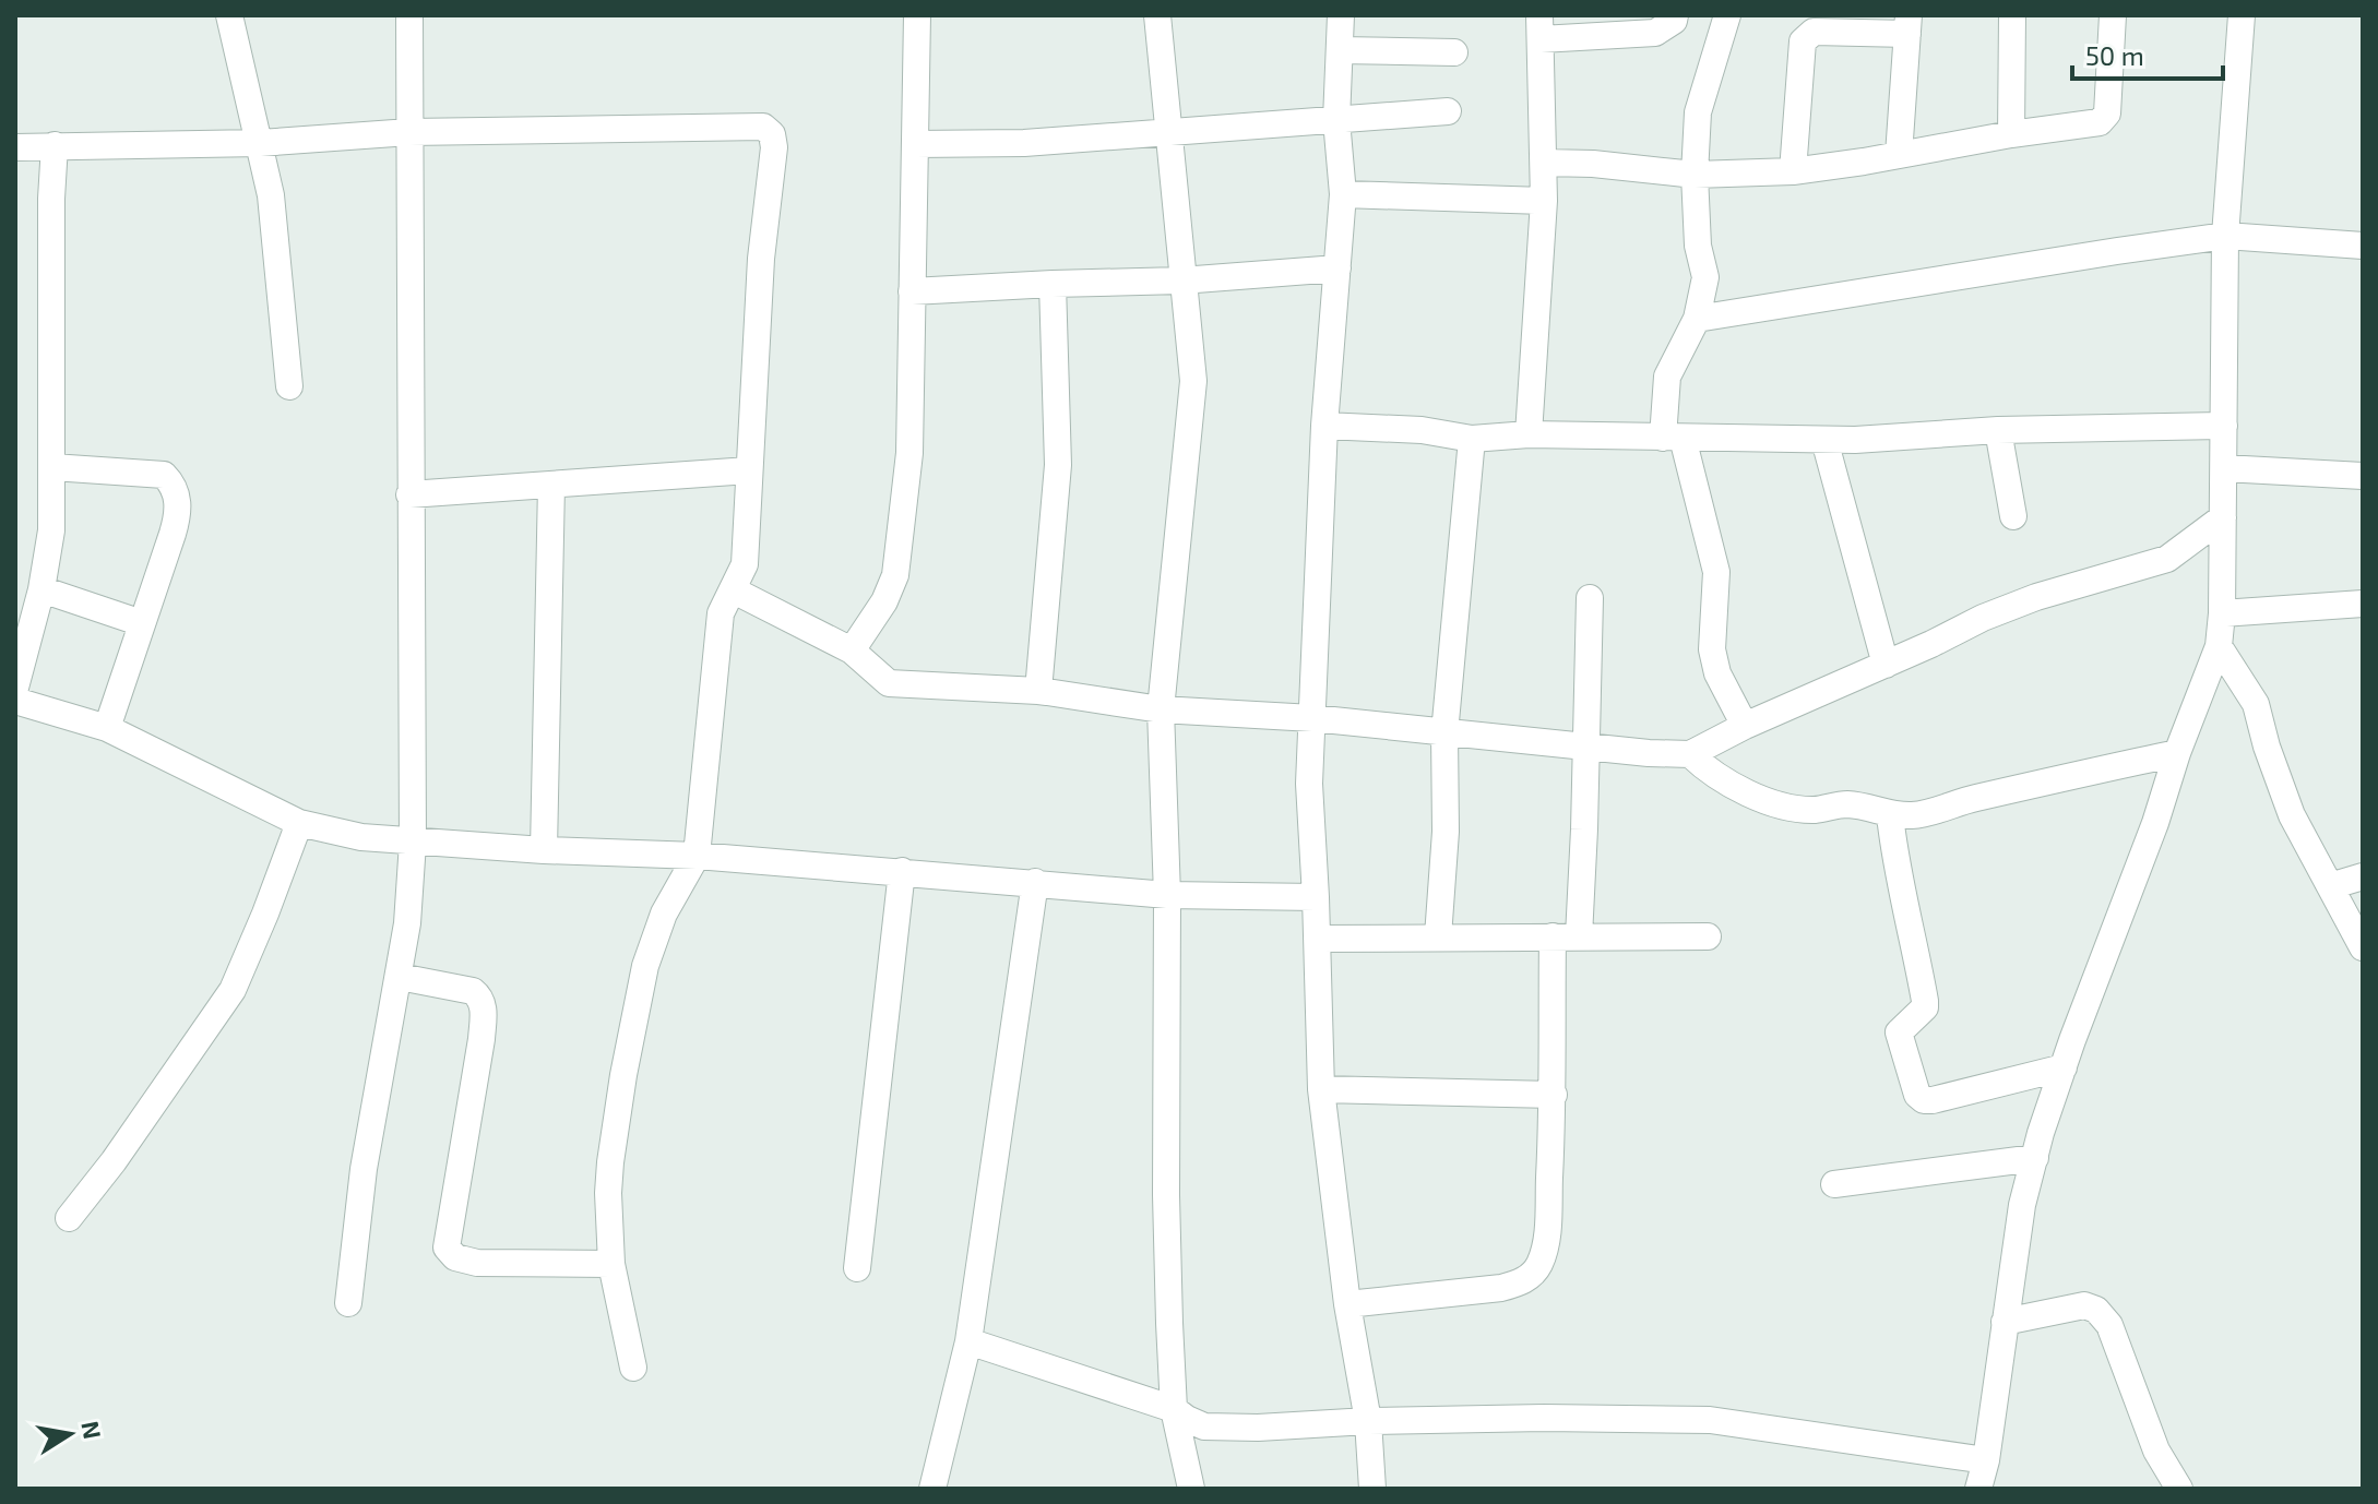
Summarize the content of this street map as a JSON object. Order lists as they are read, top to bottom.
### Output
{
  "scale_bar": "50 m",
  "north": "right"
}
